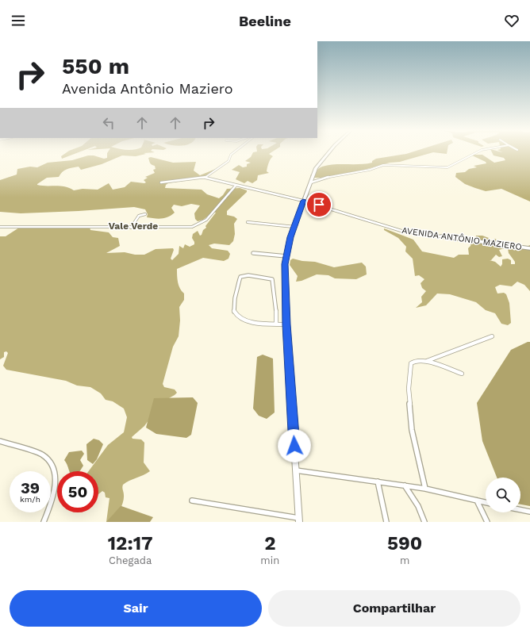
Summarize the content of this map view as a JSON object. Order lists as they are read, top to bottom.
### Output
{
  "streets": {
    "street": ["AVENIDA ANTÔNIO MAZIERO"]
  },
  "districts": ["Vale Verde"],
  "page": {
    "header": "Beeline",
    "turn": ["550 m", "Avenida Antônio Maziero"],
    "speed": "39 km/h",
    "limit": "50",
    "eta": [
      "12:17",
      "Chegada",
      "2",
      "min",
      "590",
      "m"
    ],
    "buttons": ["Sair", "Compartilhar"]
  }
}
